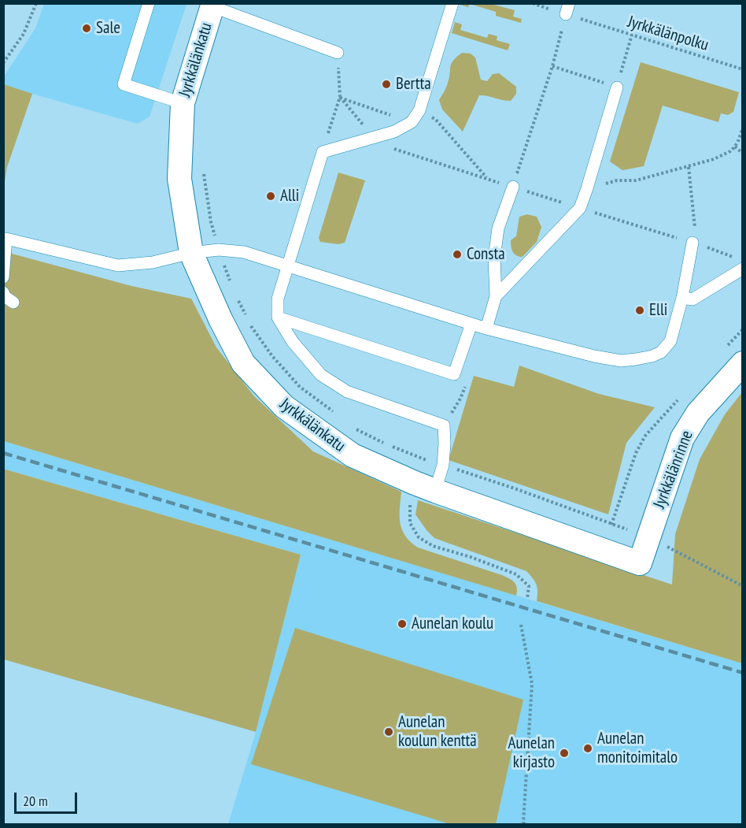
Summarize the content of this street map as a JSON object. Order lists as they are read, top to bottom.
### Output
{
  "streets": {
    "street": ["Jyrkkälänkatu", "Jyrkkälänrinne"],
    "path": ["Jyrkkälänpolku"]
  },
  "crossings": [
    ["Jyrkkälänkatu", "Jyrkkälänrinne"]
  ],
  "places": [
    "Sale",
    "Bertta",
    "Alli",
    "Consta",
    "Elli",
    "Aunelan koulu",
    "Aunelan koulun kenttä",
    "Aunelan monitoimitalo",
    "Aunelan kirjasto"
  ],
  "scale_bar": "20 m"
}
